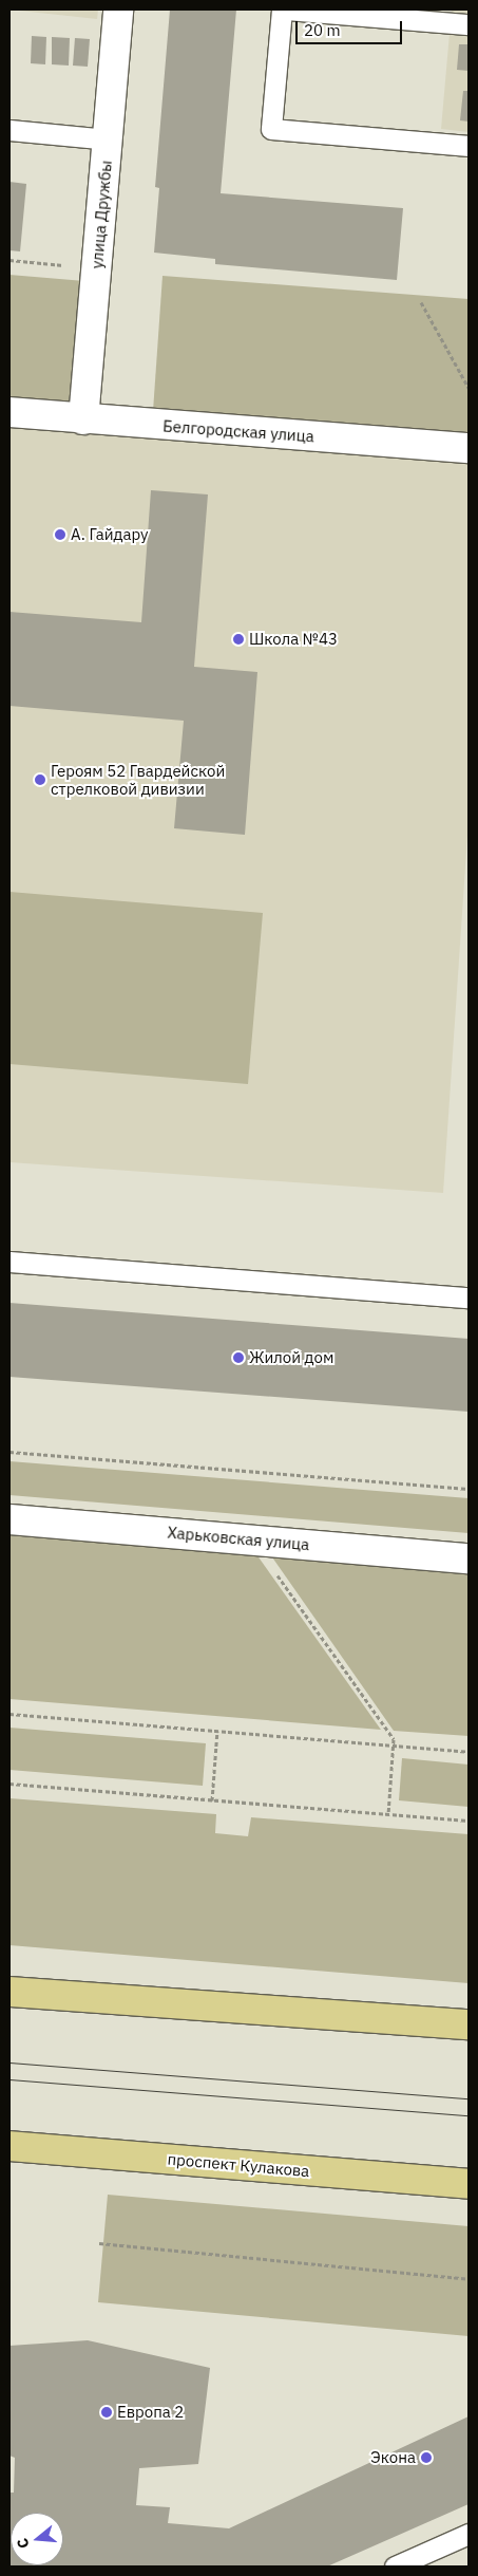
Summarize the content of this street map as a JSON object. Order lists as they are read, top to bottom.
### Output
{
  "streets": {
    "main road": ["проспект Кулакова"],
    "street": ["улица Дружбы", "Белгородская улица", "Харьковская улица"]
  },
  "crossings": [
    ["улица Дружбы", "Белгородская улица"]
  ],
  "places": [
    "А. Гайдару",
    "Школа №43",
    "Героям 52 Гвардейской стрелковой дивизии",
    "Жилой дом",
    "Европа 2",
    "Экона"
  ],
  "scale_bar": "20 m",
  "north": "left"
}
